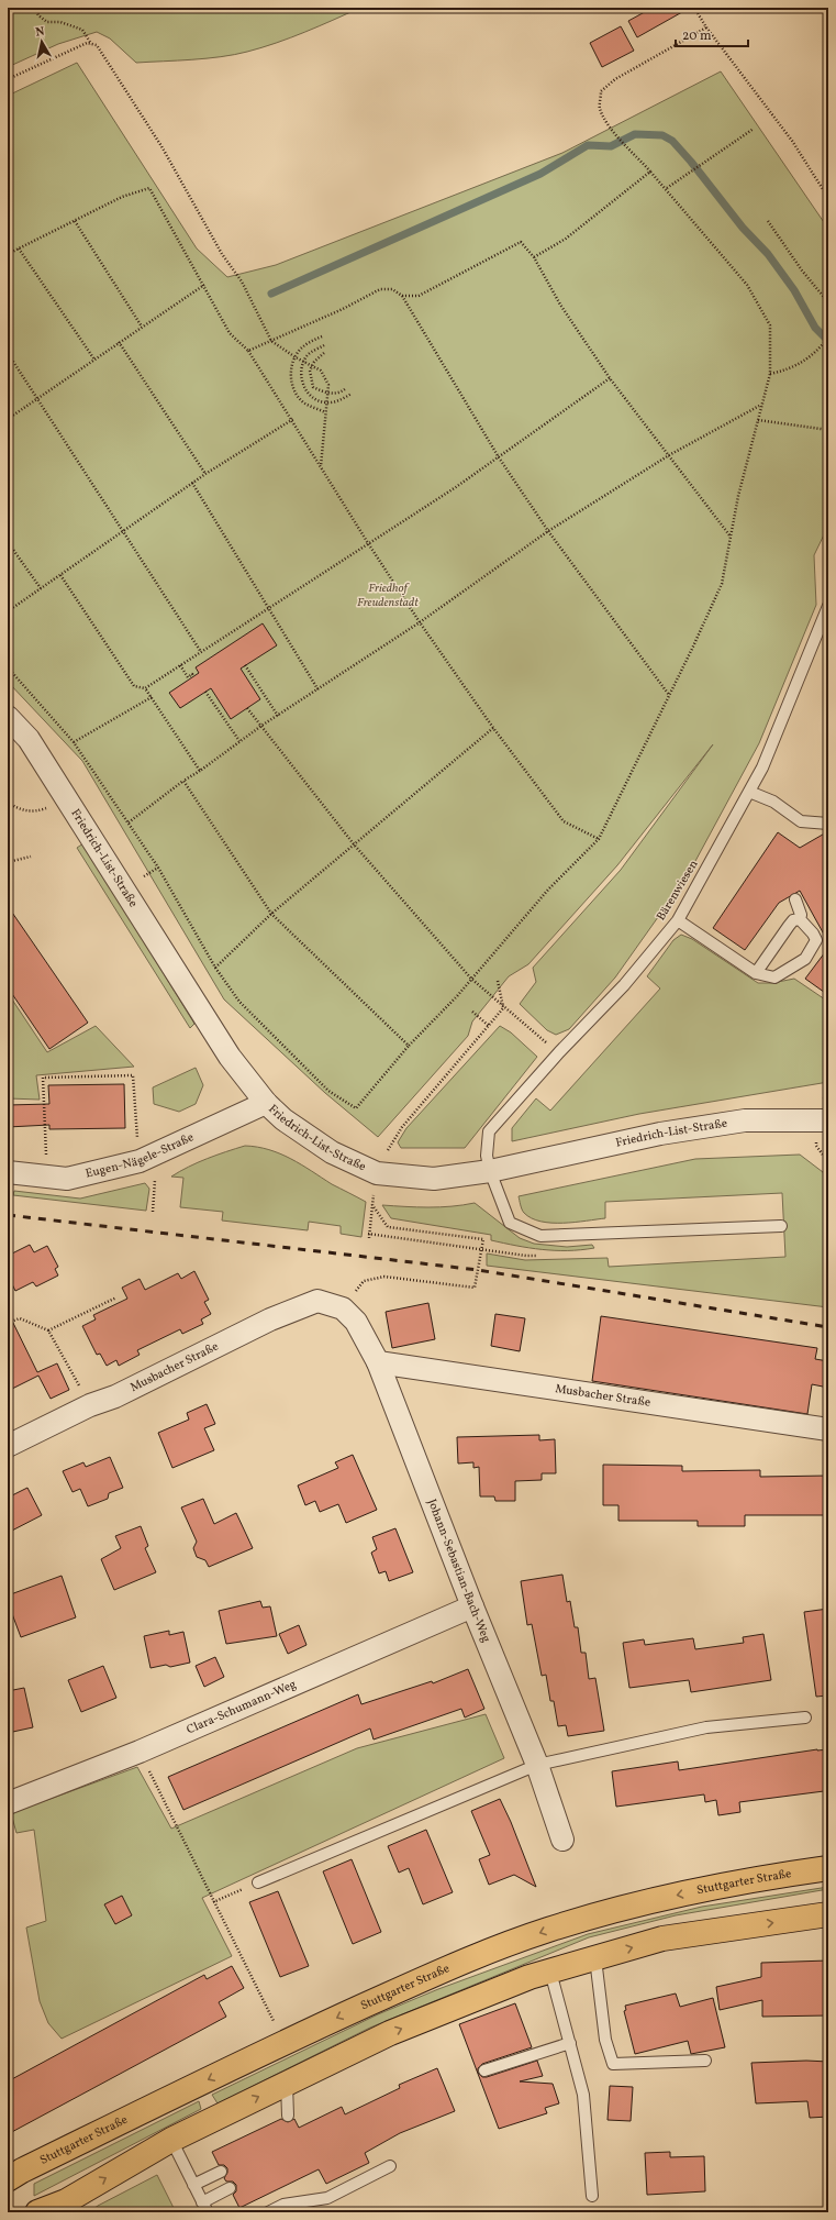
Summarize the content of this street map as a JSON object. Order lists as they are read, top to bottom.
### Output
{
  "streets": {
    "main road": ["Stuttgarter Straße"],
    "street": [
      "Friedrich-List-Straße",
      "Eugen-Nägele-Straße",
      "Musbacher Straße",
      "Johann-Sebastian-Bach-Weg",
      "Clara-Schumann-Weg"
    ],
    "lane": ["Bärenwiesen"]
  },
  "crossings": [
    ["Friedrich-List-Straße", "Bärenwiesen"],
    ["Friedrich-List-Straße", "Eugen-Nägele-Straße"],
    ["Musbacher Straße", "Johann-Sebastian-Bach-Weg"],
    ["Johann-Sebastian-Bach-Weg", "Clara-Schumann-Weg"]
  ],
  "parks": ["Friedhof Freudenstadt"],
  "scale_bar": "20 m",
  "north": "top"
}
